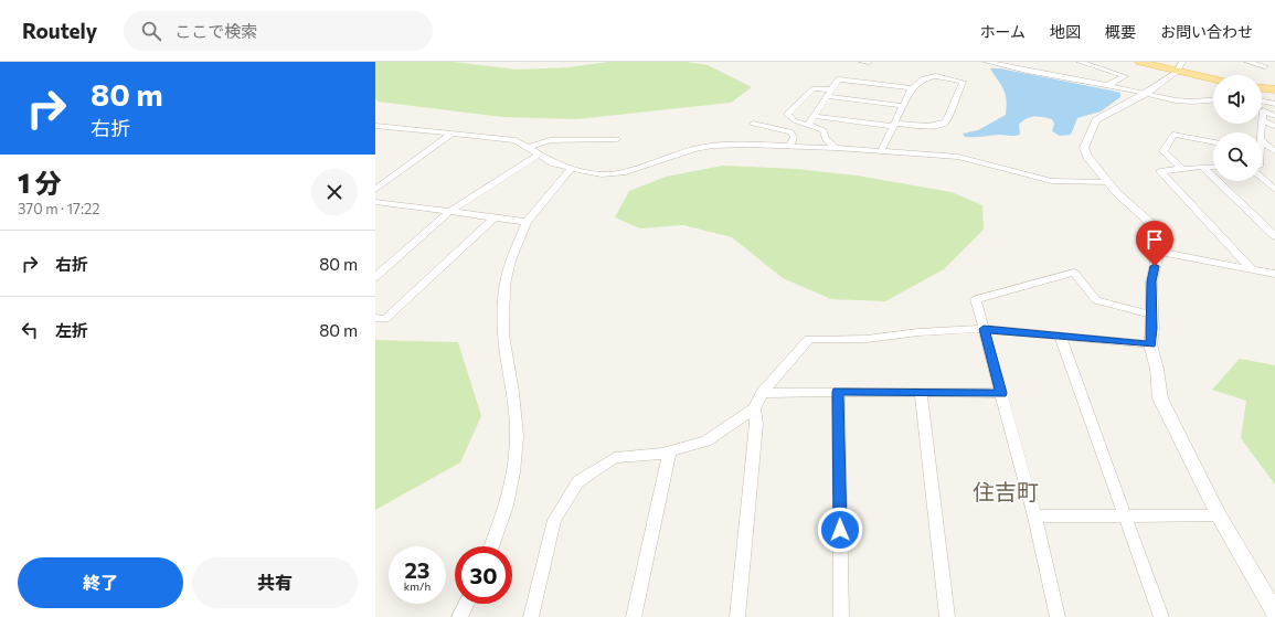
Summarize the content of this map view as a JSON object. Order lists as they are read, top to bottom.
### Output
{
  "districts": ["住吉町"],
  "page": {
    "header": "Routely",
    "search": "ここで検索",
    "nav": [
      "ホーム",
      "地図",
      "概要",
      "お問い合わせ"
    ],
    "turn": ["80 m", "右折"],
    "heading": ["1 分", "370 m · 17:22"],
    "list": [
      {
        "name": "右折",
        "value": "80 m"
      },
      {
        "name": "左折",
        "value": "80 m"
      }
    ],
    "speed": "23 km/h",
    "limit": "30",
    "buttons": ["終了", "共有"]
  }
}
